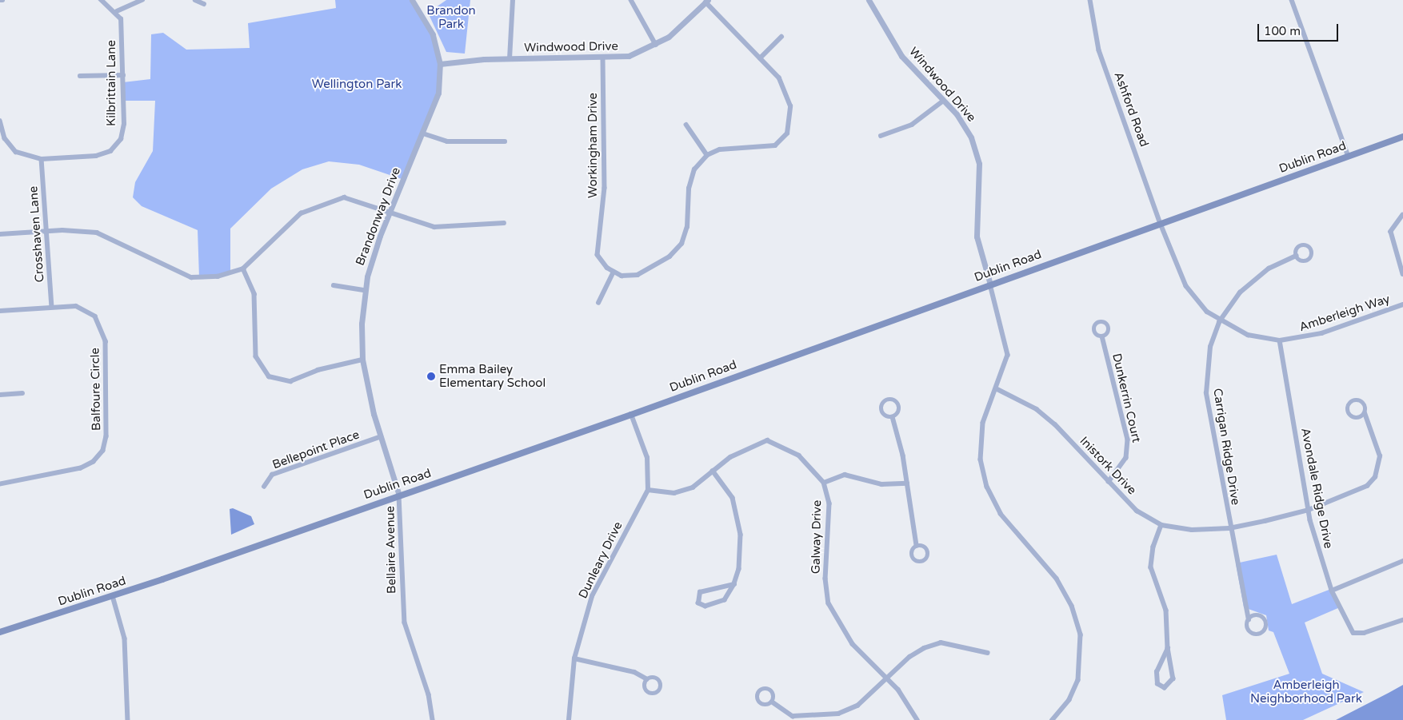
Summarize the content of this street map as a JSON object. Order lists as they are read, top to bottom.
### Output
{
  "streets": {
    "main road": ["Dublin Road"],
    "street": [
      "Windwood Drive",
      "Kilbrittain Lane",
      "Ashford Road",
      "Workingham Drive",
      "Brandonway Drive",
      "Crosshaven Lane",
      "Amberleigh Way",
      "Balfoure Circle",
      "Dunkerrin Court",
      "Carrigan Ridge Drive",
      "Bellepoint Place",
      "Inistork Drive",
      "Avondale Ridge Drive",
      "Galway Drive",
      "Bellaire Avenue",
      "Dunleary Drive"
    ]
  },
  "crossings": [
    ["Windwood Drive", "Workingham Drive"],
    ["Windwood Drive", "Dublin Road"],
    ["Windwood Drive", "Brandonway Drive"],
    ["Kilbrittain Lane", "Crosshaven Lane"],
    ["Ashford Road", "Dublin Road"],
    ["Ashford Road", "Amberleigh Way"],
    ["Dublin Road", "Brandonway Drive"],
    ["Dublin Road", "Amberleigh Way"],
    ["Dublin Road", "Bellaire Avenue"],
    ["Dublin Road", "Dunleary Drive"],
    ["Brandonway Drive", "Bellepoint Place"],
    ["Brandonway Drive", "Bellaire Avenue"],
    ["Crosshaven Lane", "Balfoure Circle"],
    ["Amberleigh Way", "Carrigan Ridge Drive"],
    ["Amberleigh Way", "Avondale Ridge Drive"],
    ["Dunkerrin Court", "Inistork Drive"],
    ["Carrigan Ridge Drive", "Inistork Drive"],
    ["Inistork Drive", "Avondale Ridge Drive"],
    ["Galway Drive", "Dunleary Drive"]
  ],
  "parks": ["Brandon Park", "Wellington Park", "Amberleigh Neighborhood Park"],
  "places": ["Emma Bailey Elementary School"],
  "scale_bar": "100 m"
}
